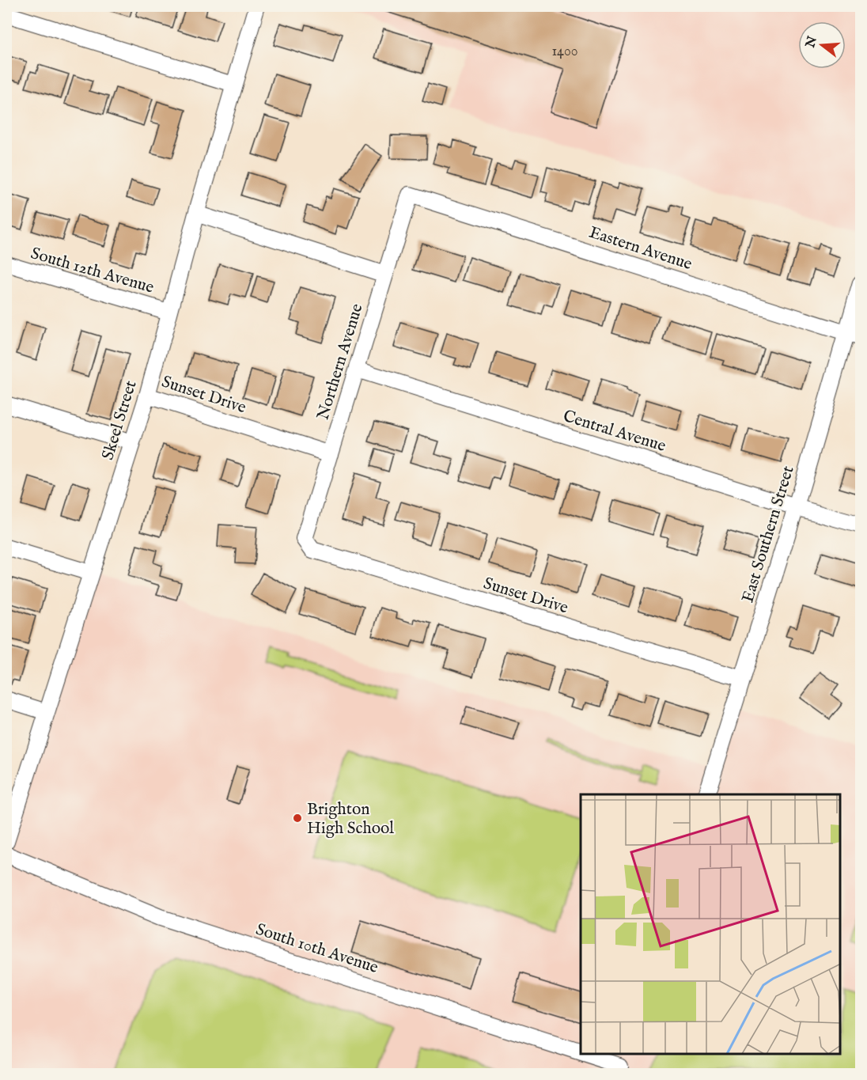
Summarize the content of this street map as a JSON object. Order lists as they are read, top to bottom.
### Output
{
  "streets": {
    "street": [
      "Eastern Avenue",
      "South 12th Avenue",
      "Northern Avenue",
      "Sunset Drive",
      "Skeel Street",
      "Central Avenue",
      "East Southern Street",
      "South 10th Avenue"
    ]
  },
  "crossings": [
    ["Eastern Avenue", "Northern Avenue"],
    ["Eastern Avenue", "East Southern Street"],
    ["South 12th Avenue", "Skeel Street"],
    ["Northern Avenue", "Sunset Drive"],
    ["Northern Avenue", "Central Avenue"],
    ["Sunset Drive", "Skeel Street"],
    ["Sunset Drive", "East Southern Street"],
    ["Central Avenue", "East Southern Street"]
  ],
  "places": ["Brighton High School"],
  "house_numbers": ["1400"],
  "north": "left"
}
